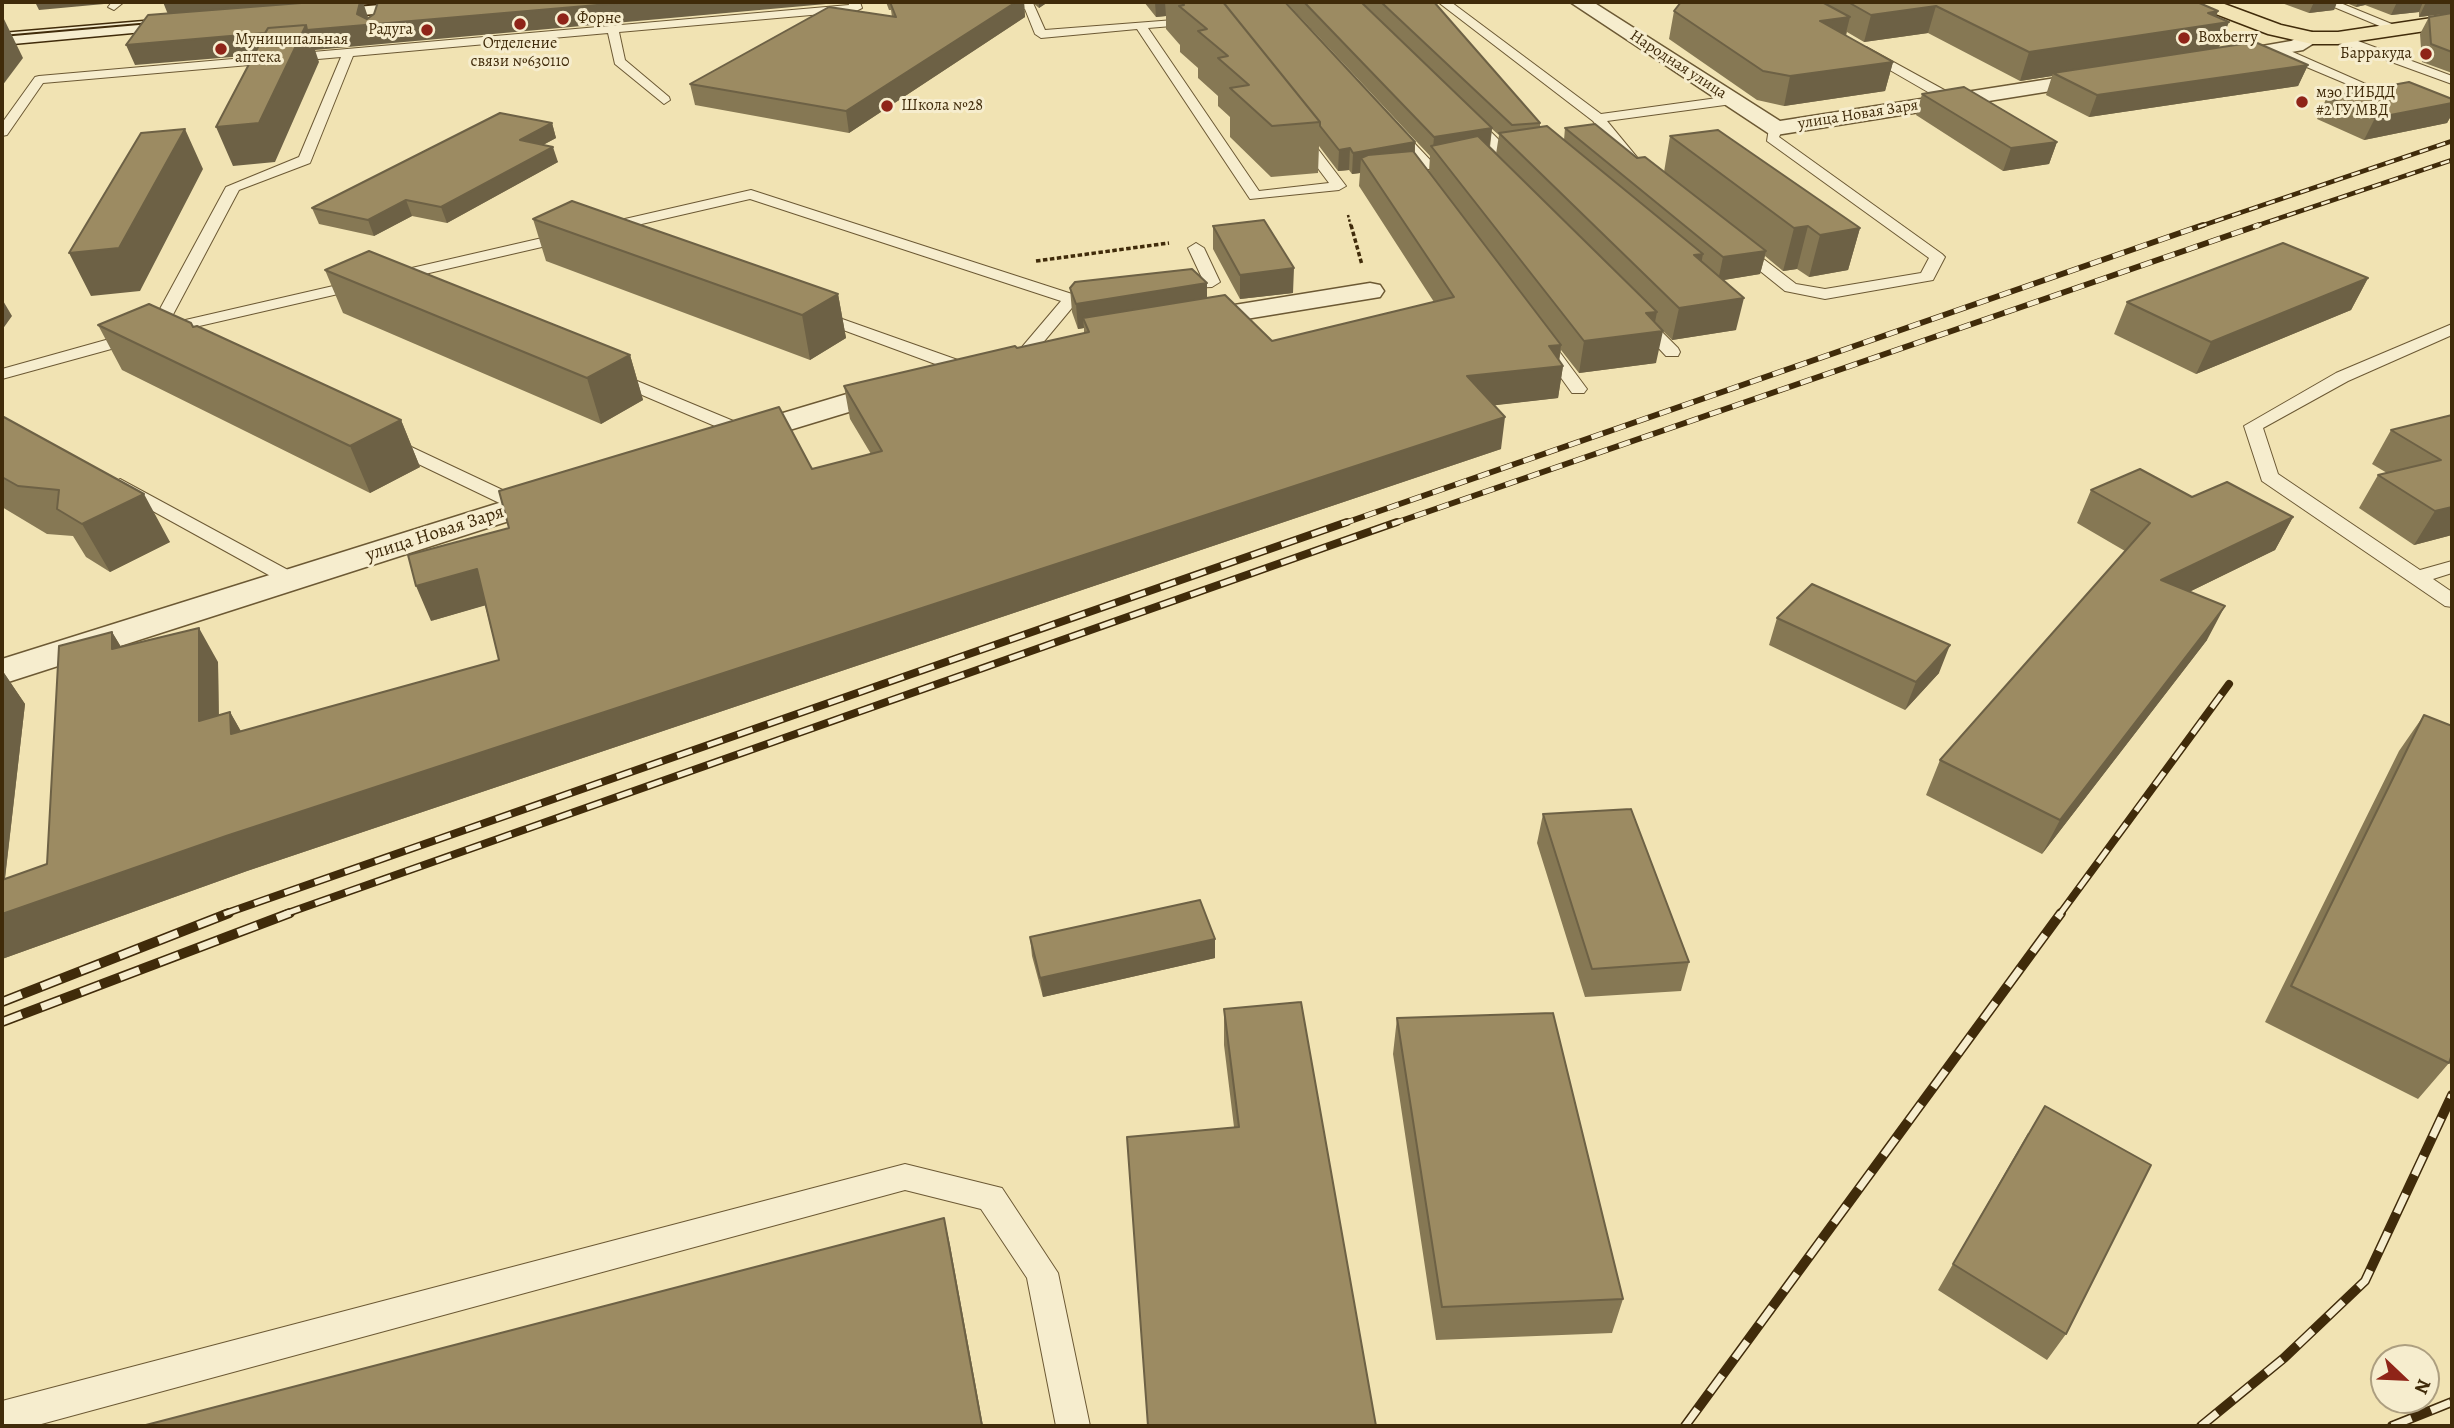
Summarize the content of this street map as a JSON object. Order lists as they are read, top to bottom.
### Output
{
  "streets": {
    "street": ["Народная улица", "улица Новая Заря"]
  },
  "crossings": [
    ["Народная улица", "улица Новая Заря"]
  ],
  "places": [
    "Форне",
    "Отделение связи №630110",
    "Радуга",
    "Boxberry",
    "Муниципальная аптека",
    "Барракуда",
    "мэо ГИБДД #2 ГУ МВД",
    "Школа №28"
  ],
  "north": "bottom right"
}
